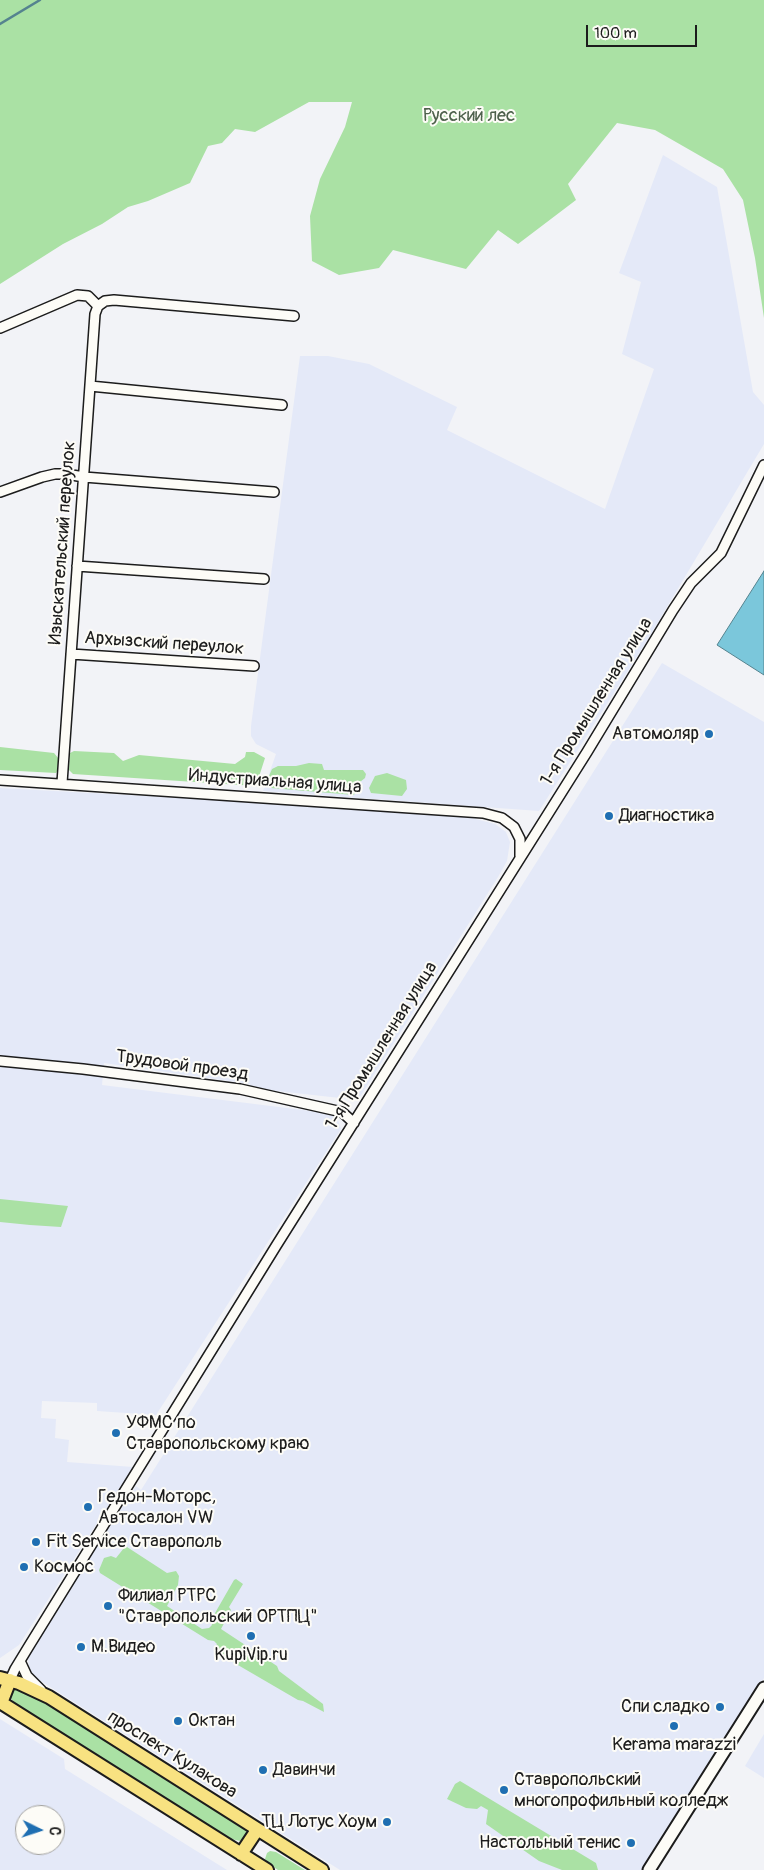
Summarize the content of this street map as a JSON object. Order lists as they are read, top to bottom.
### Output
{
  "streets": {
    "main road": ["проспект Кулакова"],
    "street": [
      "Изыскательский переулок",
      "Архызский переулок",
      "1-я Промышленная улица",
      "Индустриальная улица",
      "Трудовой проезд"
    ]
  },
  "crossings": [
    ["Изыскательский переулок", "Архызский переулок"],
    ["Изыскательский переулок", "Индустриальная улица"],
    ["1-я Промышленная улица", "Индустриальная улица"],
    ["1-я Промышленная улица", "Трудовой проезд"],
    ["1-я Промышленная улица", "проспект Кулакова"]
  ],
  "parks": ["Русский лес"],
  "places": [
    "Автомоляр",
    "Диагностика",
    "УФМС по Ставропольскому краю",
    "Гедон-Моторс, Автосалон VW",
    "Fit Service Ставрополь",
    "Космос",
    "Филиал РТРС \"Ставропольский ОРТПЦ\"",
    "KupiVip.ru",
    "М.Видео",
    "Спи сладко",
    "Октан",
    "Kerama marazzi",
    "Давинчи",
    "Ставропольский многопрофильный колледж",
    "ТЦ Лотус Хоум",
    "Настольный тенис"
  ],
  "scale_bar": "100 m",
  "north": "right"
}
